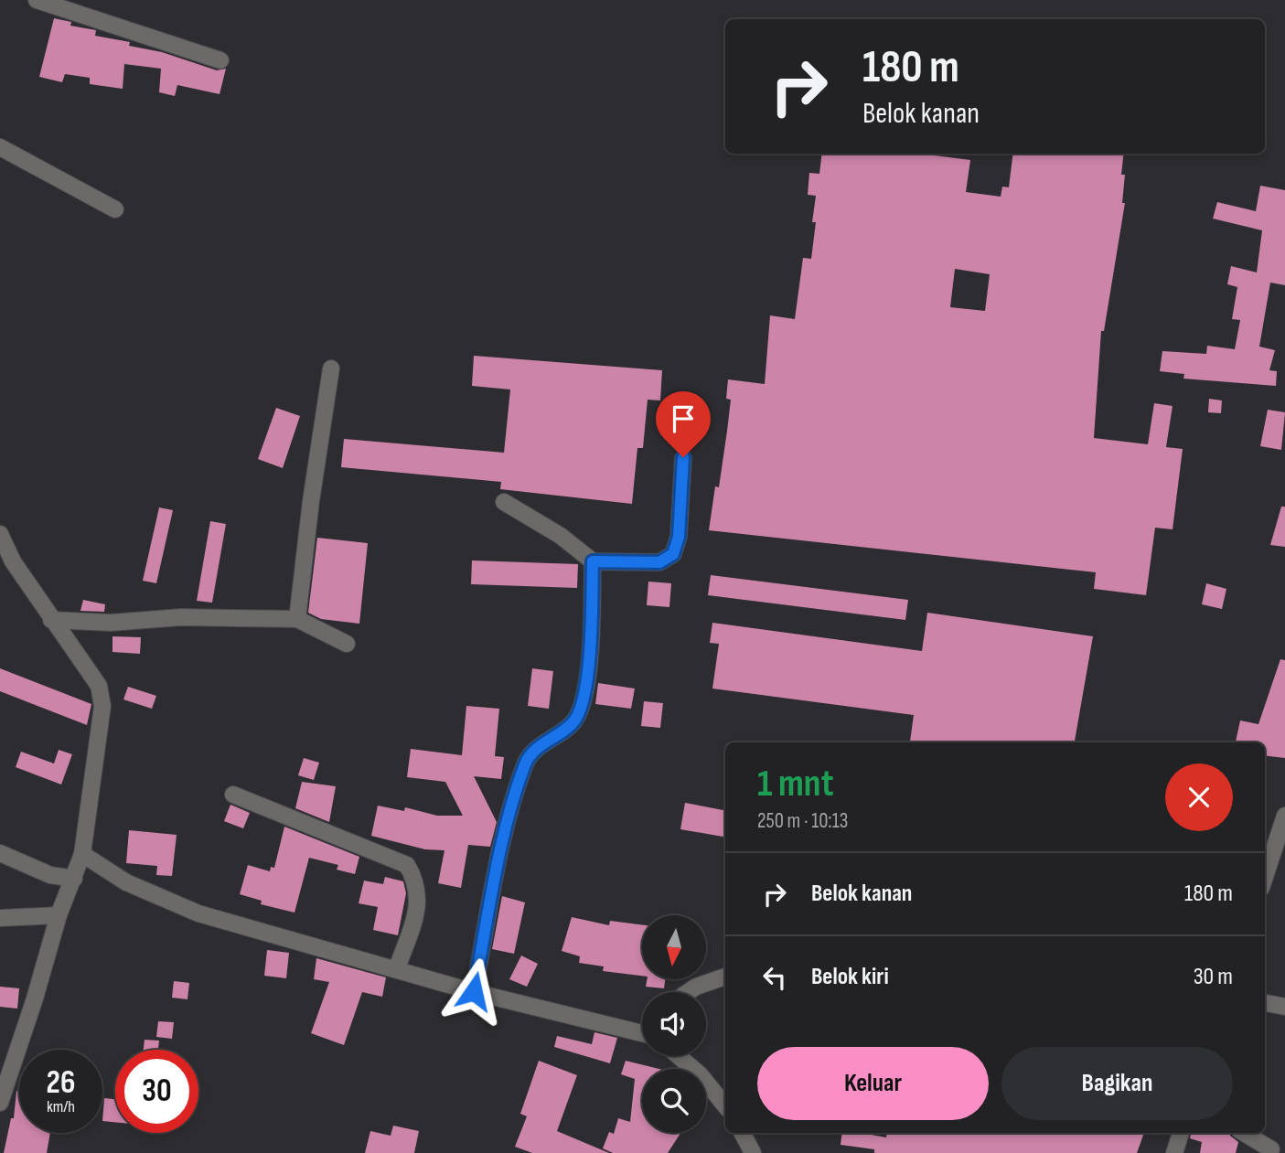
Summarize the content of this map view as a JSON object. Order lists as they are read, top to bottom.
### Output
{
  "north": "bottom",
  "page": {
    "turn": ["180 m", "Belok kanan"],
    "heading": ["1 mnt", "250 m · 10:13"],
    "list": [
      {
        "name": "Belok kanan",
        "value": "180 m"
      },
      {
        "name": "Belok kiri",
        "value": "30 m"
      }
    ],
    "buttons": ["Keluar", "Bagikan"],
    "speed": "26 km/h",
    "limit": "30"
  }
}
